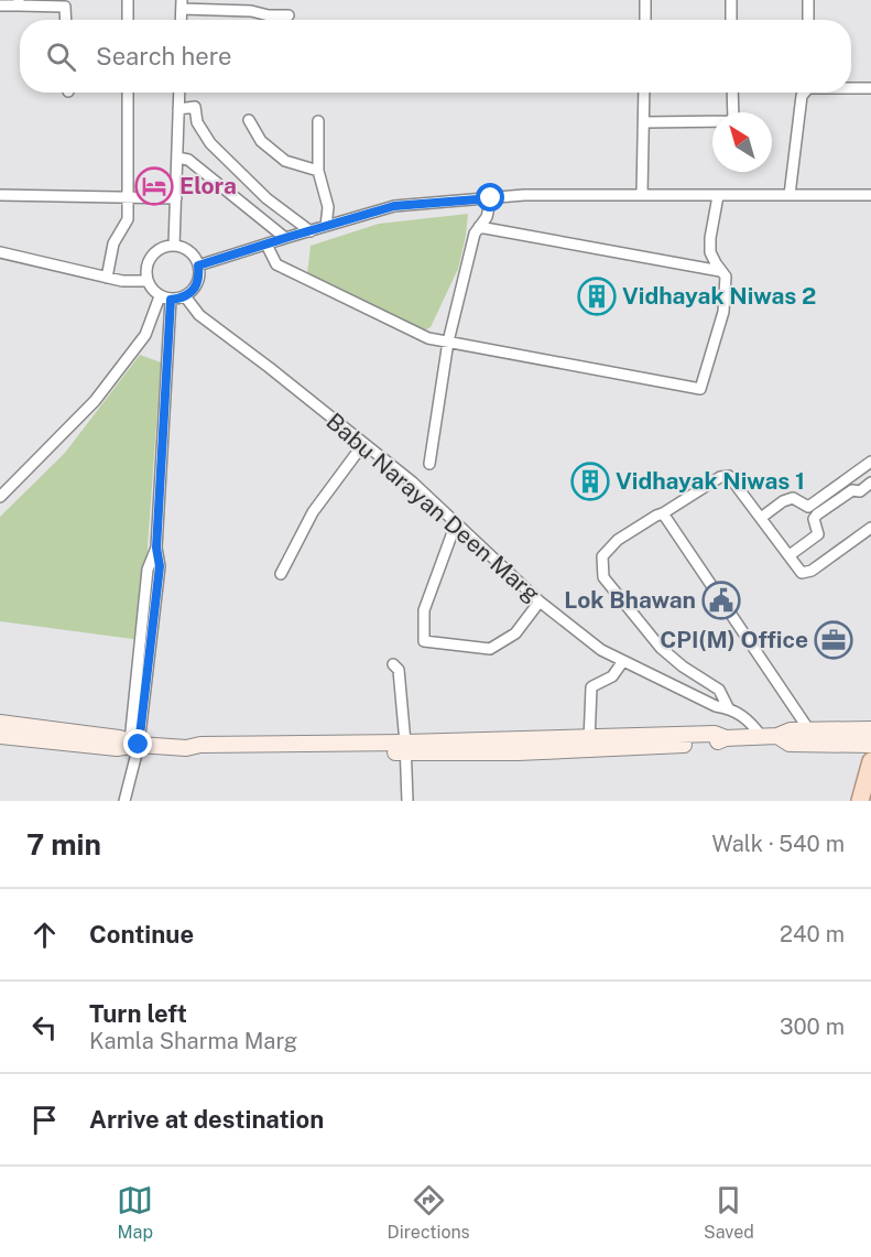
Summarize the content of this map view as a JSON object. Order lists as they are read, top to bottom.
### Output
{
  "streets": {
    "street": ["Babu Narayan Deen Marg"]
  },
  "places": {
    "hotel": ["Elora"],
    "building": ["Vidhayak Niwas 2", "Vidhayak Niwas 1"],
    "public building": ["Lok Bhawan"],
    "office": ["CPI(M) Office"]
  },
  "north": "top left",
  "page": {
    "search": "Search here",
    "heading": ["7 min", "Walk · 540 m"],
    "list": [
      ["Continue", "240 m"],
      ["Turn left", "Kamla Sharma Marg", "300 m"],
      "Arrive at destination"
    ],
    "nav": ["Map", "Directions", "Saved"]
  }
}
